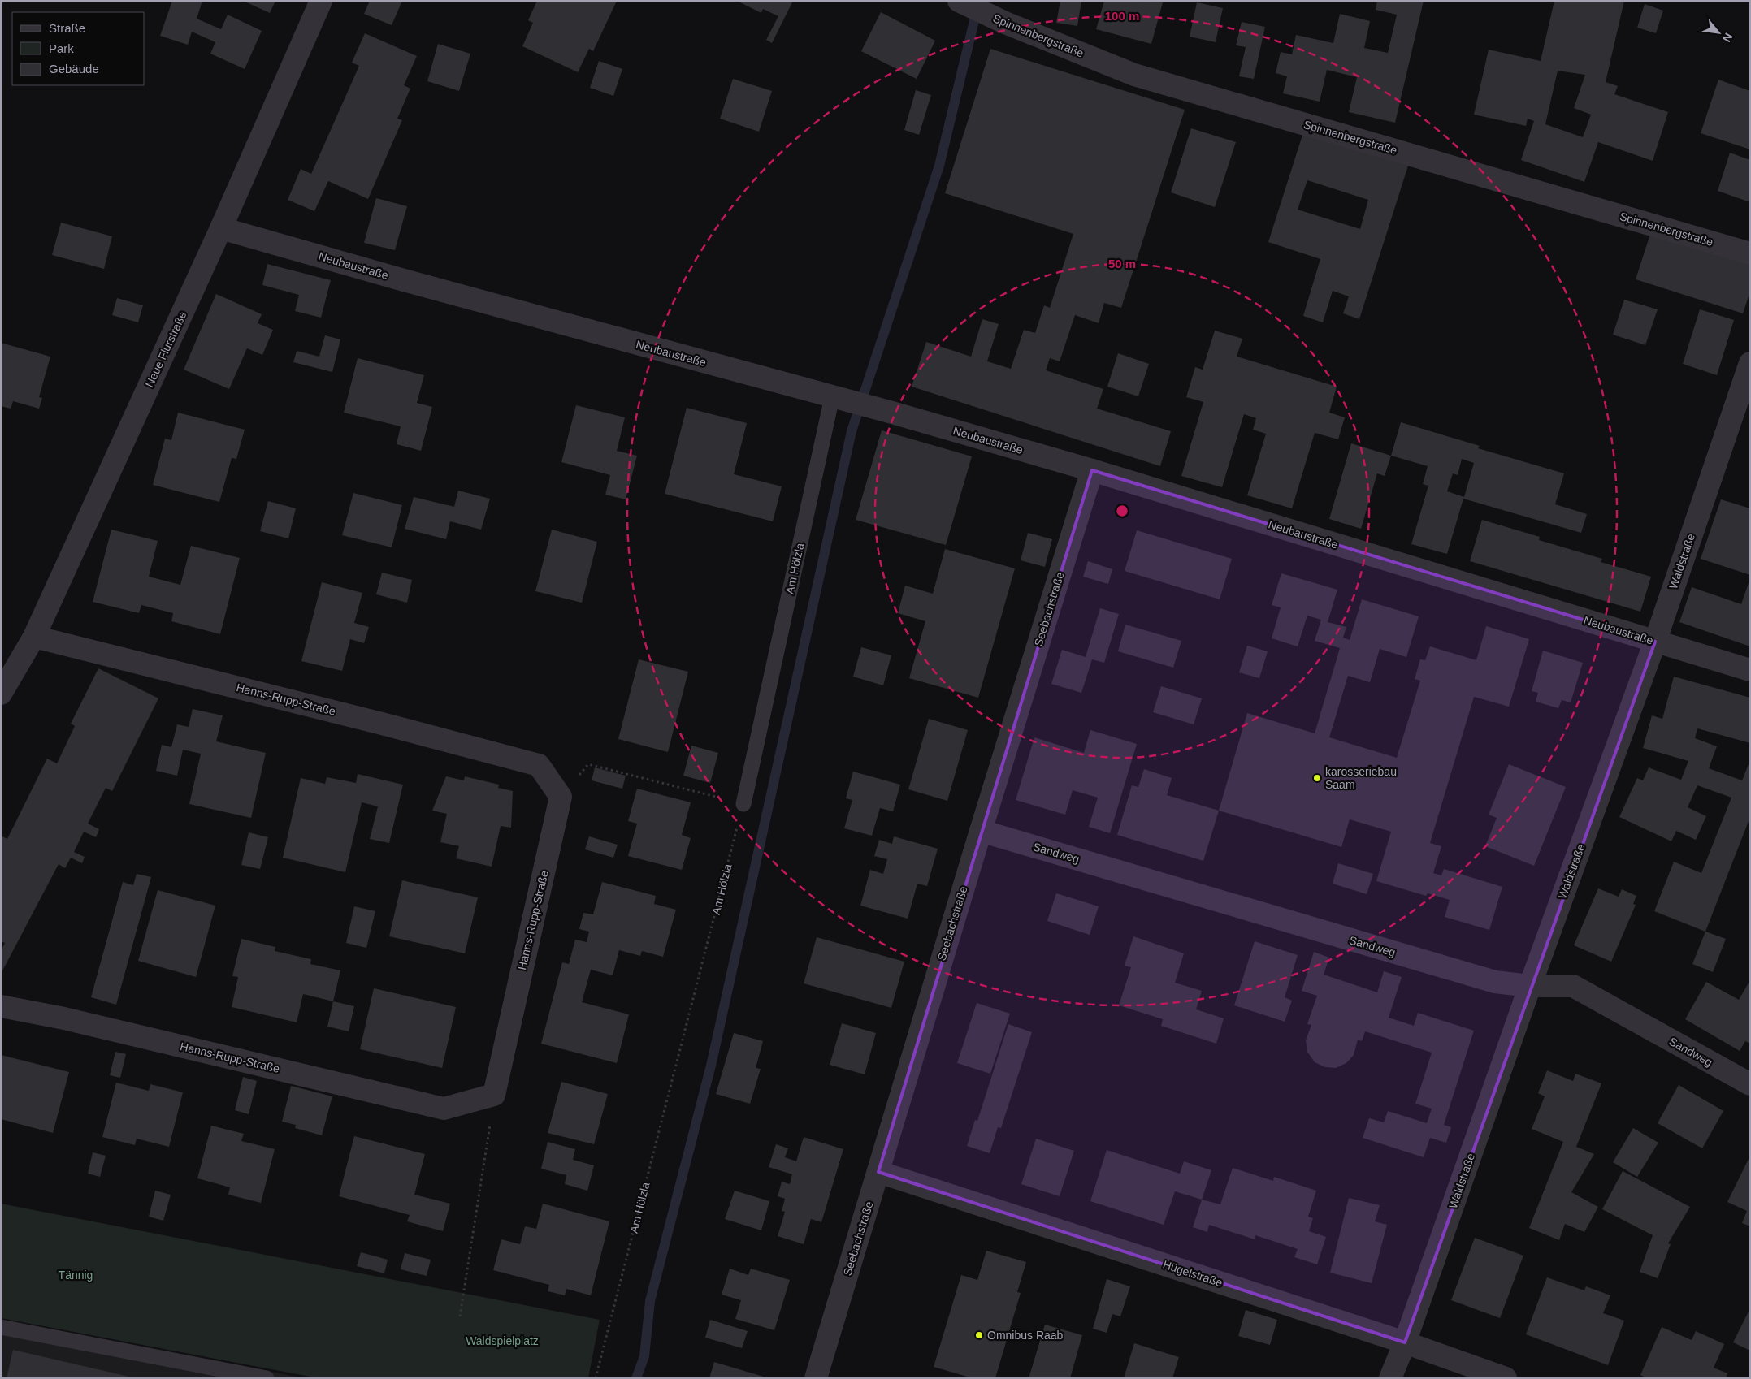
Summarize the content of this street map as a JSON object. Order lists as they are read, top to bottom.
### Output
{
  "streets": {
    "street": [
      "Spinnenbergstraße",
      "Neubaustraße",
      "Neue Flurstraße",
      "Waldstraße",
      "Seebachstraße",
      "Hanns-Rupp-Straße",
      "Sandweg",
      "Hügelstraße"
    ],
    "lane": ["Am Hölzla"]
  },
  "crossings": [
    ["Neubaustraße", "Neue Flurstraße"],
    ["Neubaustraße", "Waldstraße"],
    ["Neubaustraße", "Am Hölzla"],
    ["Neubaustraße", "Seebachstraße"],
    ["Neue Flurstraße", "Hanns-Rupp-Straße"],
    ["Waldstraße", "Sandweg"],
    ["Waldstraße", "Hügelstraße"],
    ["Seebachstraße", "Sandweg"],
    ["Seebachstraße", "Hügelstraße"]
  ],
  "parks": ["Tännig", "Waldspielplatz"],
  "places": ["karosseriebau Saam", "Omnibus Raab"],
  "legend": ["Straße", "Park", "Gebäude"],
  "north": "bottom right",
  "rings": ["100 m", "50 m"]
}
